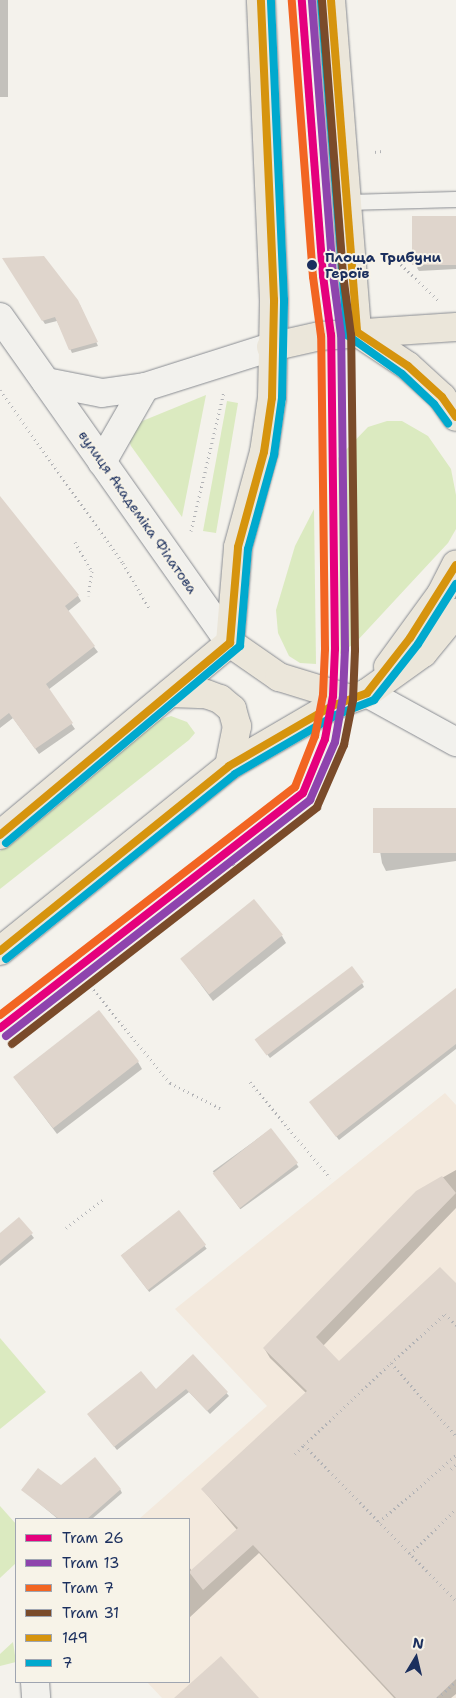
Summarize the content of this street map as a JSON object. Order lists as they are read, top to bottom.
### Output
{
  "streets": {
    "main road": ["вулиця Академіка Філатова"]
  },
  "places": ["Площа Трибуни Героїв"],
  "lines": [
    "tram line 26",
    "tram line 13",
    "tram line 31",
    "transit line 149",
    "transit line 7",
    "tram line 7"
  ],
  "legend": [
    "Tram 26",
    "Tram 13",
    "Tram 7",
    "Tram 31",
    "149",
    "7"
  ],
  "north": "top"
}
